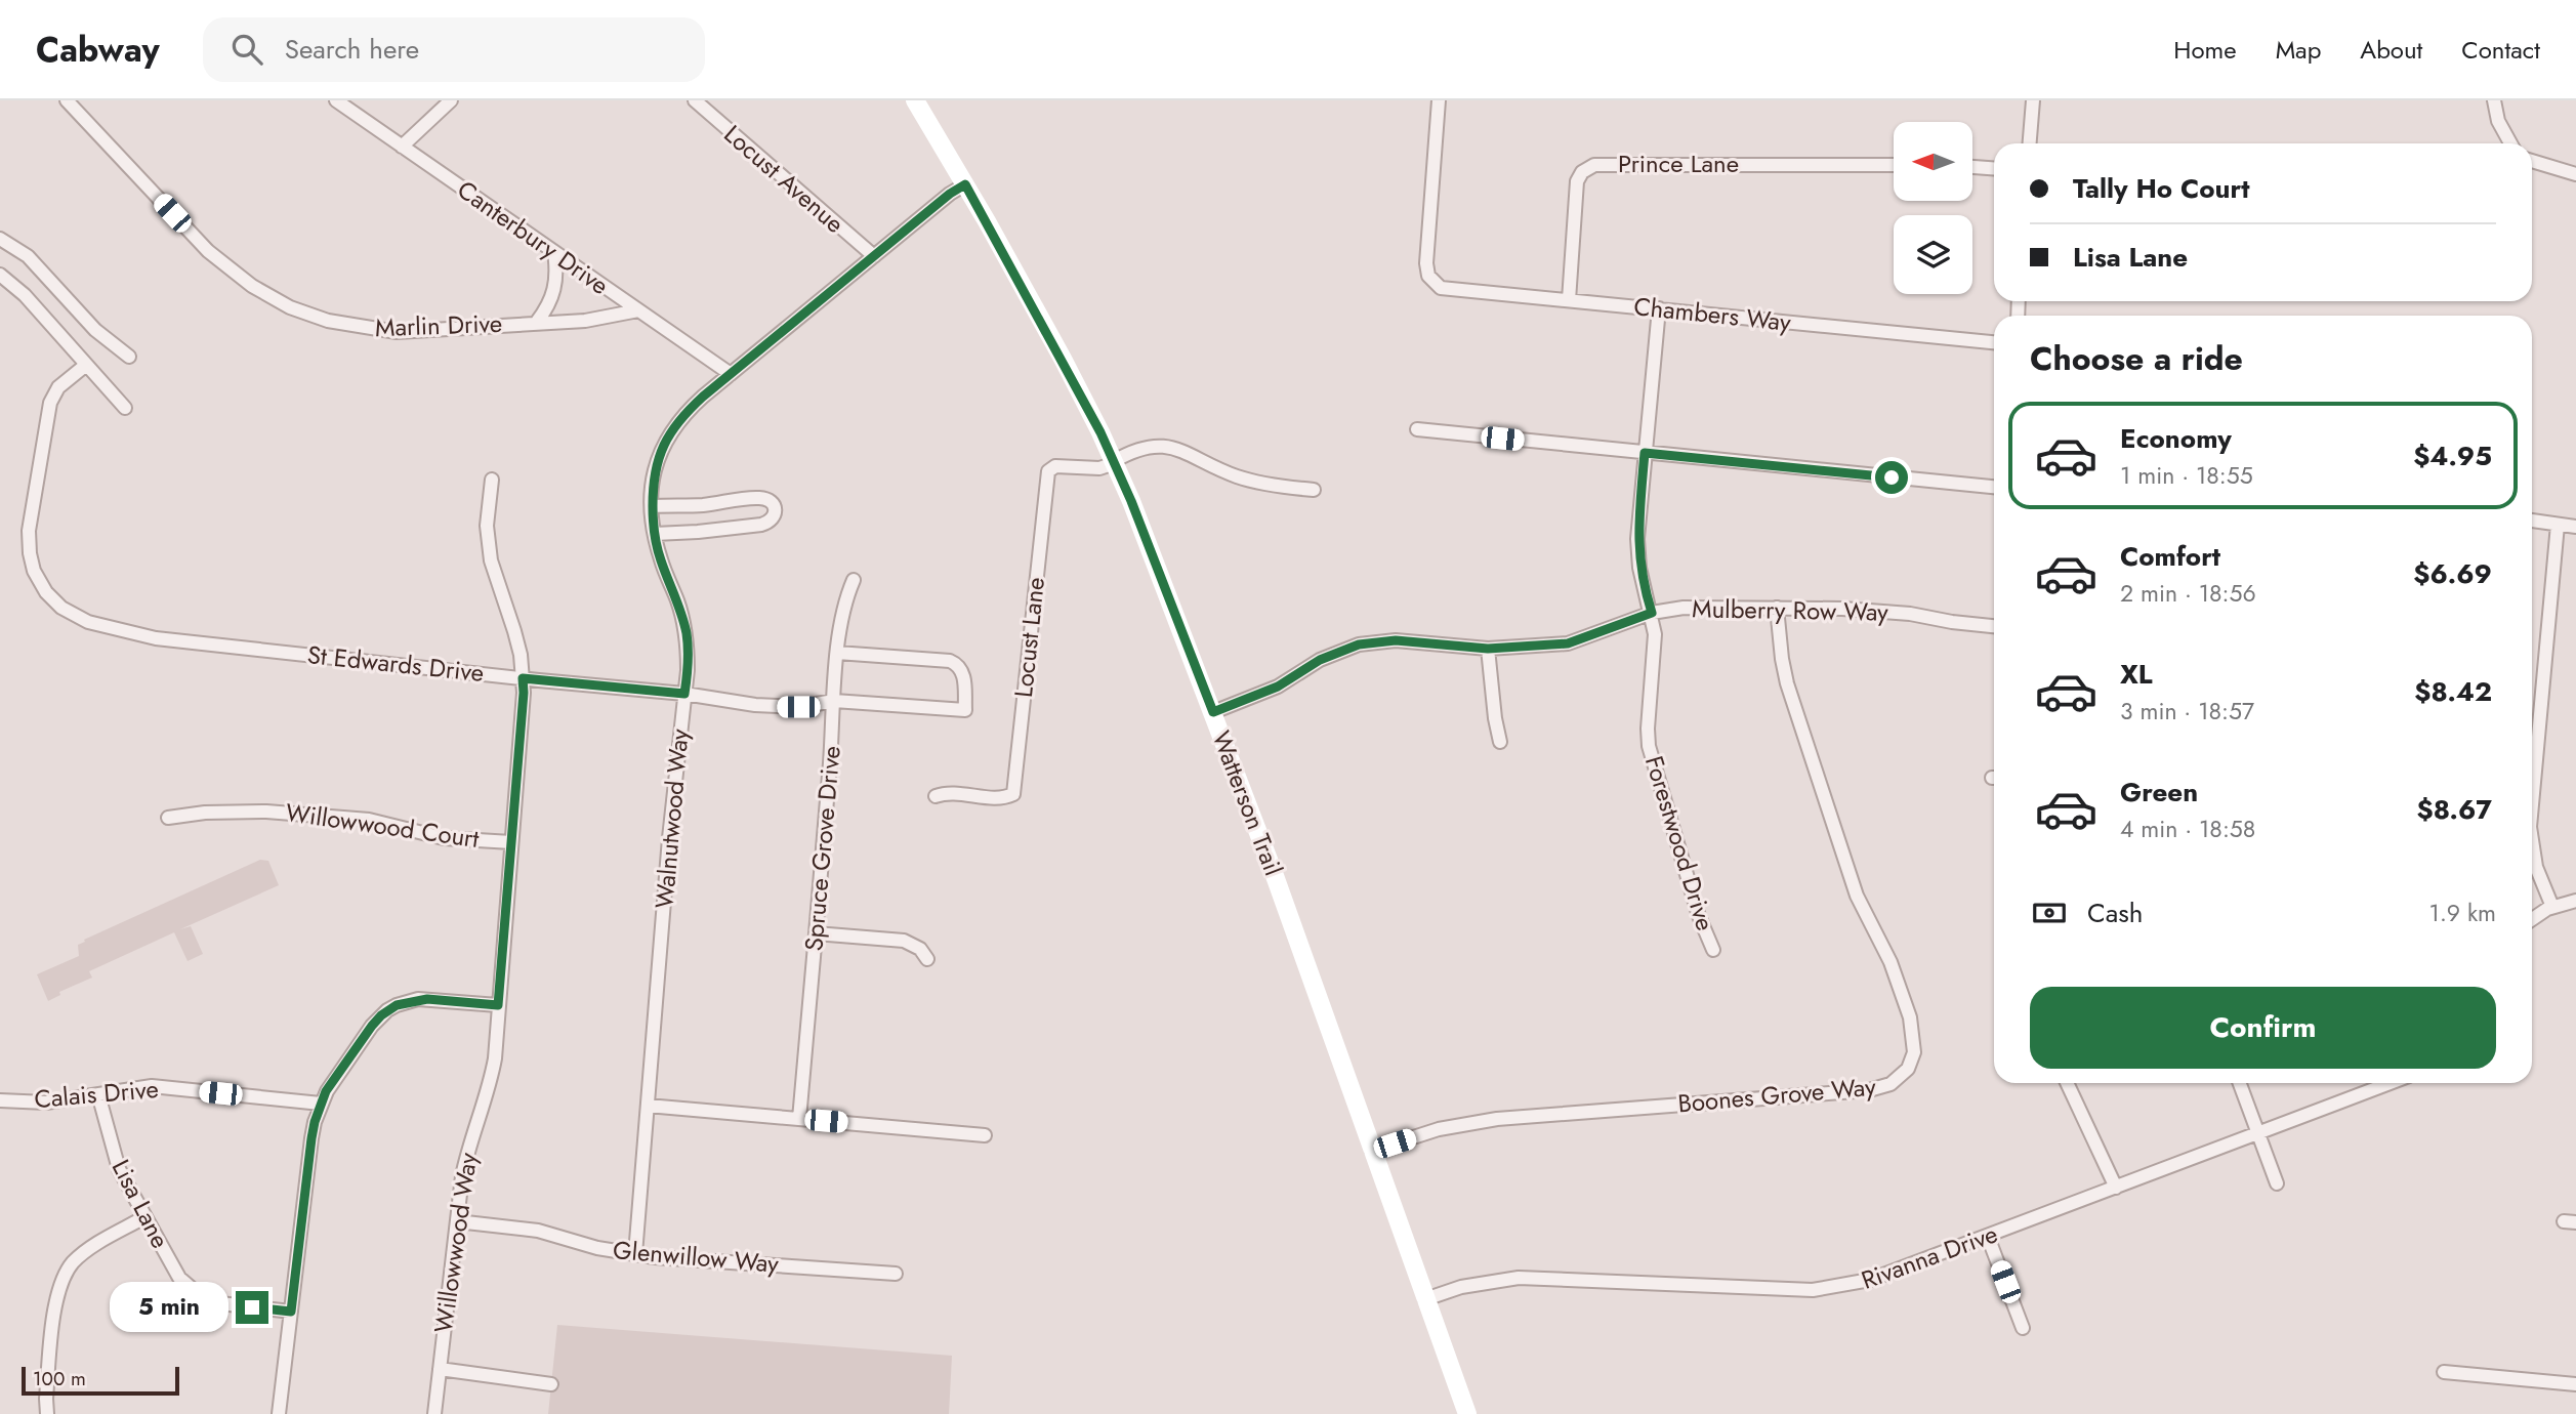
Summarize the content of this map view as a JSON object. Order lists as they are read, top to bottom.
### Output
{
  "streets": {
    "main road": ["Watterson Trail"],
    "street": [
      "Prince Lane",
      "Locust Avenue",
      "Canterbury Drive",
      "Chambers Way",
      "Marlin Drive",
      "Mulberry Row Way",
      "Locust Lane",
      "St Edwards Drive",
      "Walnutwood Way",
      "Willowwood Court",
      "Forestwood Drive",
      "Spruce Grove Drive",
      "Calais Drive",
      "Boones Grove Way",
      "Lisa Lane",
      "Willowwood Way",
      "Glenwillow Way",
      "Rivanna Drive"
    ]
  },
  "crossings": [
    ["Prince Lane", "Chambers Way"],
    ["Locust Avenue", "Walnutwood Way"],
    ["Canterbury Drive", "Marlin Drive"],
    ["Canterbury Drive", "Walnutwood Way"],
    ["Chambers Way", "Forestwood Drive"],
    ["Mulberry Row Way", "Watterson Trail"],
    ["Mulberry Row Way", "Forestwood Drive"],
    ["Mulberry Row Way", "Boones Grove Way"],
    ["Locust Lane", "Watterson Trail"],
    ["St Edwards Drive", "Walnutwood Way"],
    ["St Edwards Drive", "Spruce Grove Drive"],
    ["St Edwards Drive", "Willowwood Way"],
    ["Watterson Trail", "Walnutwood Way"],
    ["Watterson Trail", "Boones Grove Way"],
    ["Watterson Trail", "Rivanna Drive"],
    ["Walnutwood Way", "Glenwillow Way"],
    ["Willowwood Court", "Willowwood Way"],
    ["Calais Drive", "Lisa Lane"],
    ["Willowwood Way", "Glenwillow Way"]
  ],
  "scale_bar": "100 m",
  "north": "left",
  "page": {
    "header": "Cabway",
    "search": "Search here",
    "nav": [
      "Home",
      "Map",
      "About",
      "Contact"
    ],
    "banner": ["Tally Ho Court", "Lisa Lane"],
    "heading": "Choose a ride",
    "list": [
      {
        "name": "Economy",
        "note": "1 min · 18:55",
        "value": "$4.95"
      },
      {
        "name": "Comfort",
        "note": "2 min · 18:56",
        "value": "$6.69"
      },
      {
        "name": "XL",
        "note": "3 min · 18:57",
        "value": "$8.42"
      },
      {
        "name": "Green",
        "note": "4 min · 18:58",
        "value": "$8.67"
      }
    ],
    "pay": ["Cash", "1.9 km"],
    "buttons": "Confirm",
    "bubble": "5 min",
    "scale": "100 m"
  }
}
